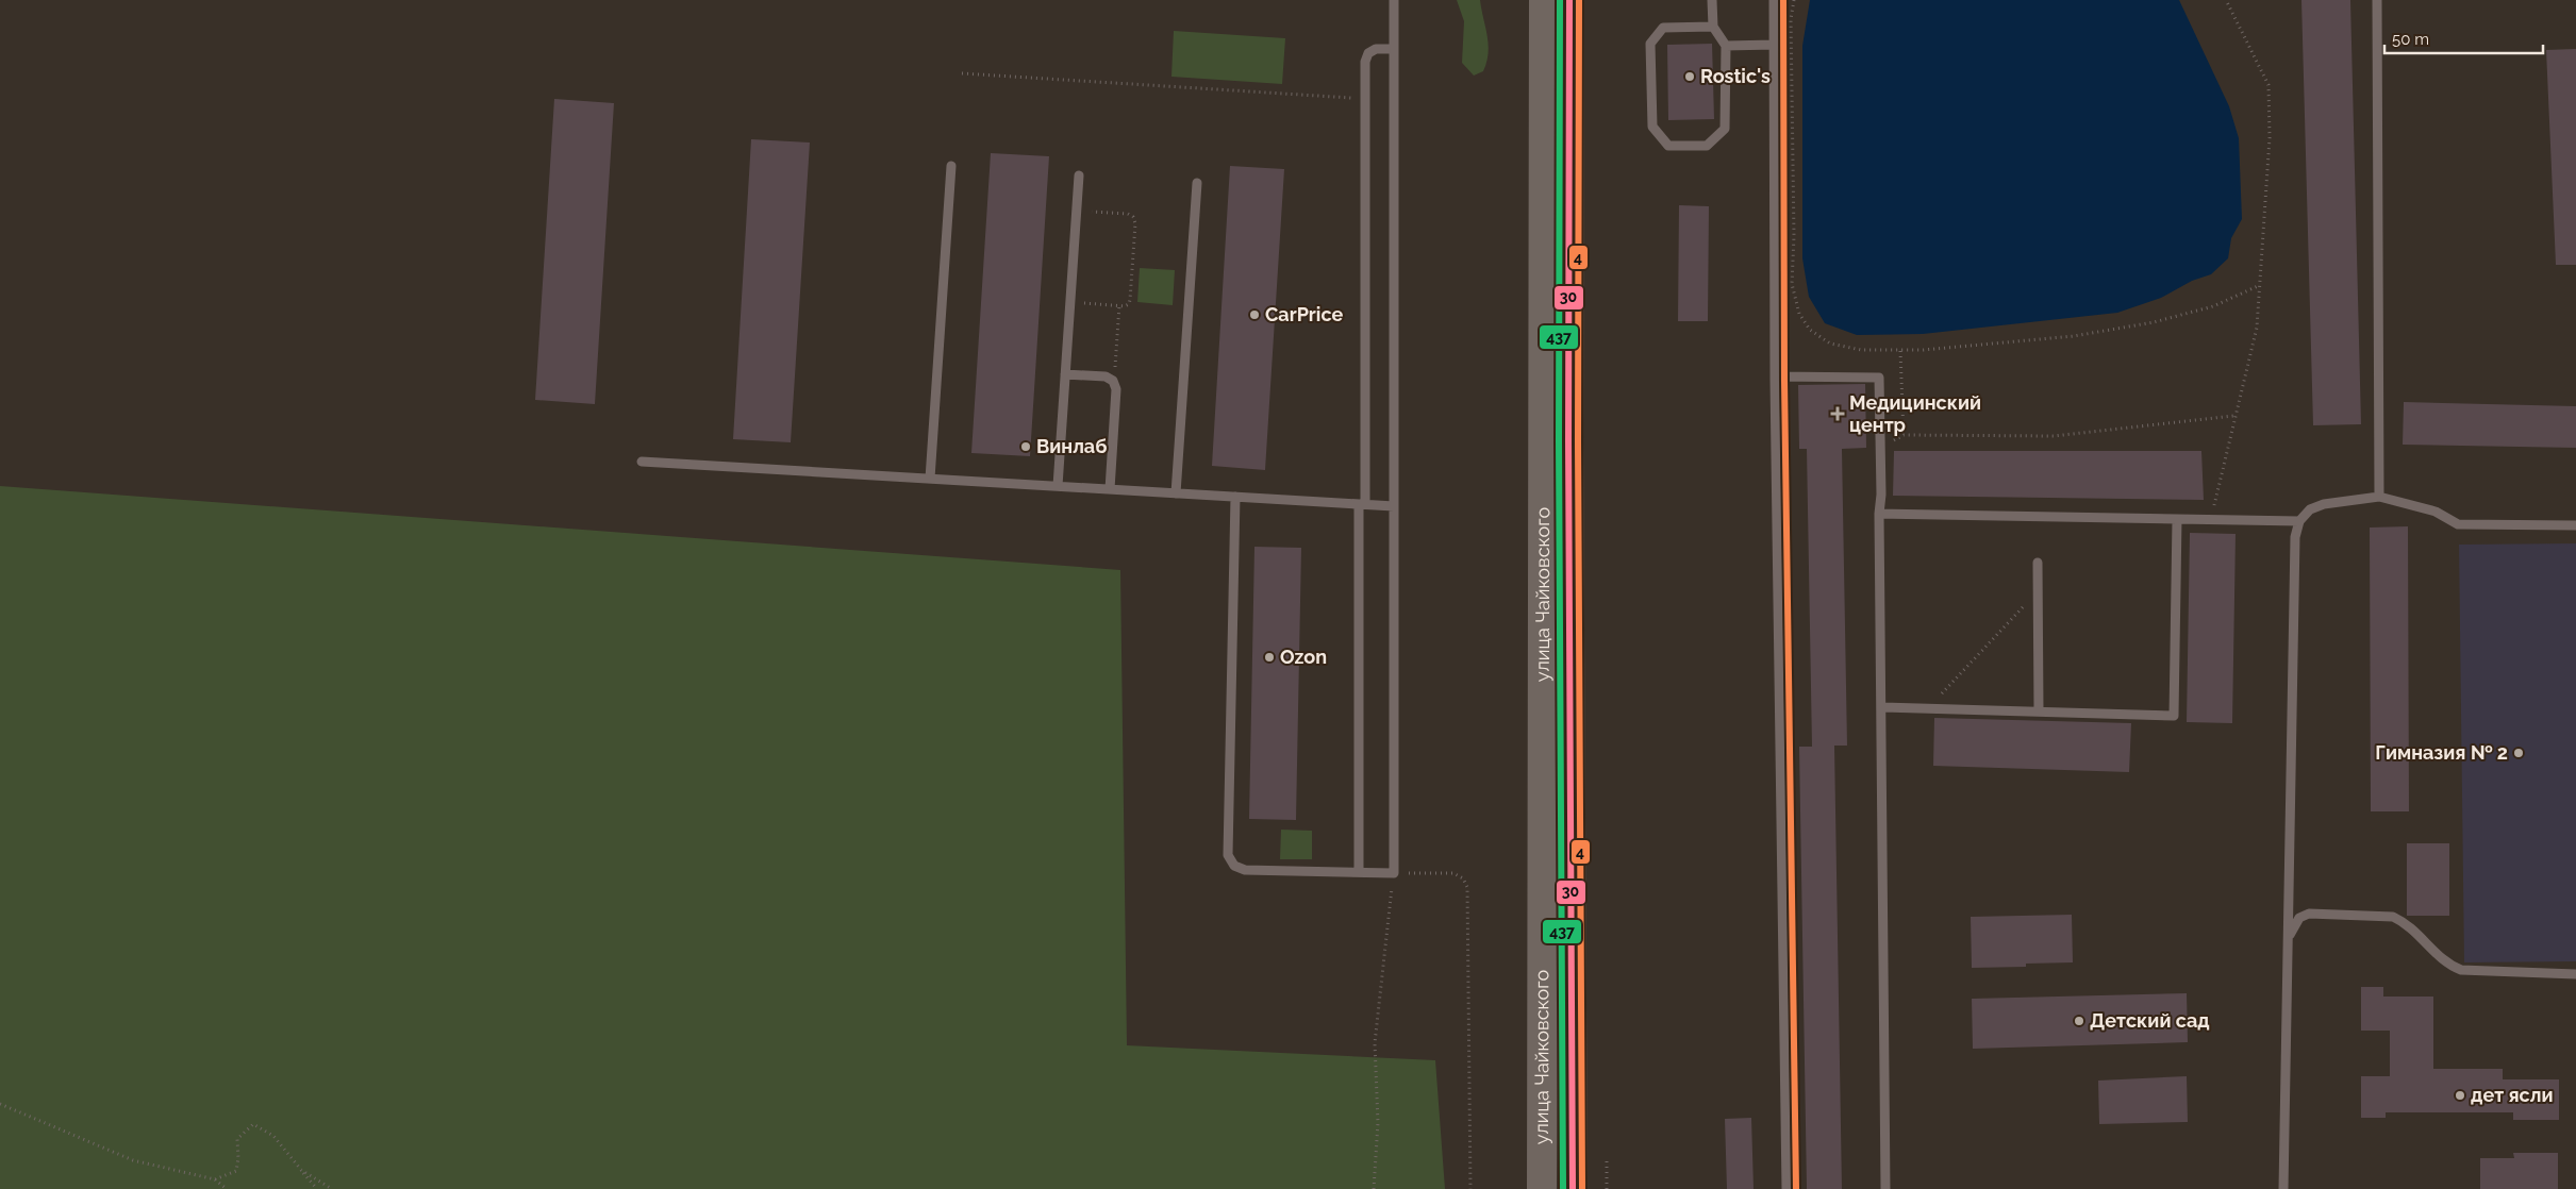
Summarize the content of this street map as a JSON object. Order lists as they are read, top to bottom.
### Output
{
  "streets": {
    "highway": ["улица Чайковского"]
  },
  "places": {
    "other": [
      "Rostic's",
      "CarPrice",
      "Винлаб",
      "Ozon",
      "Гимназия № 2",
      "Детский сад",
      "дет ясли"
    ],
    "health": ["Медицинский центр"]
  },
  "lines": ["transit line 30", "transit line 437", "transit line 4"],
  "scale_bar": "50 m"
}
